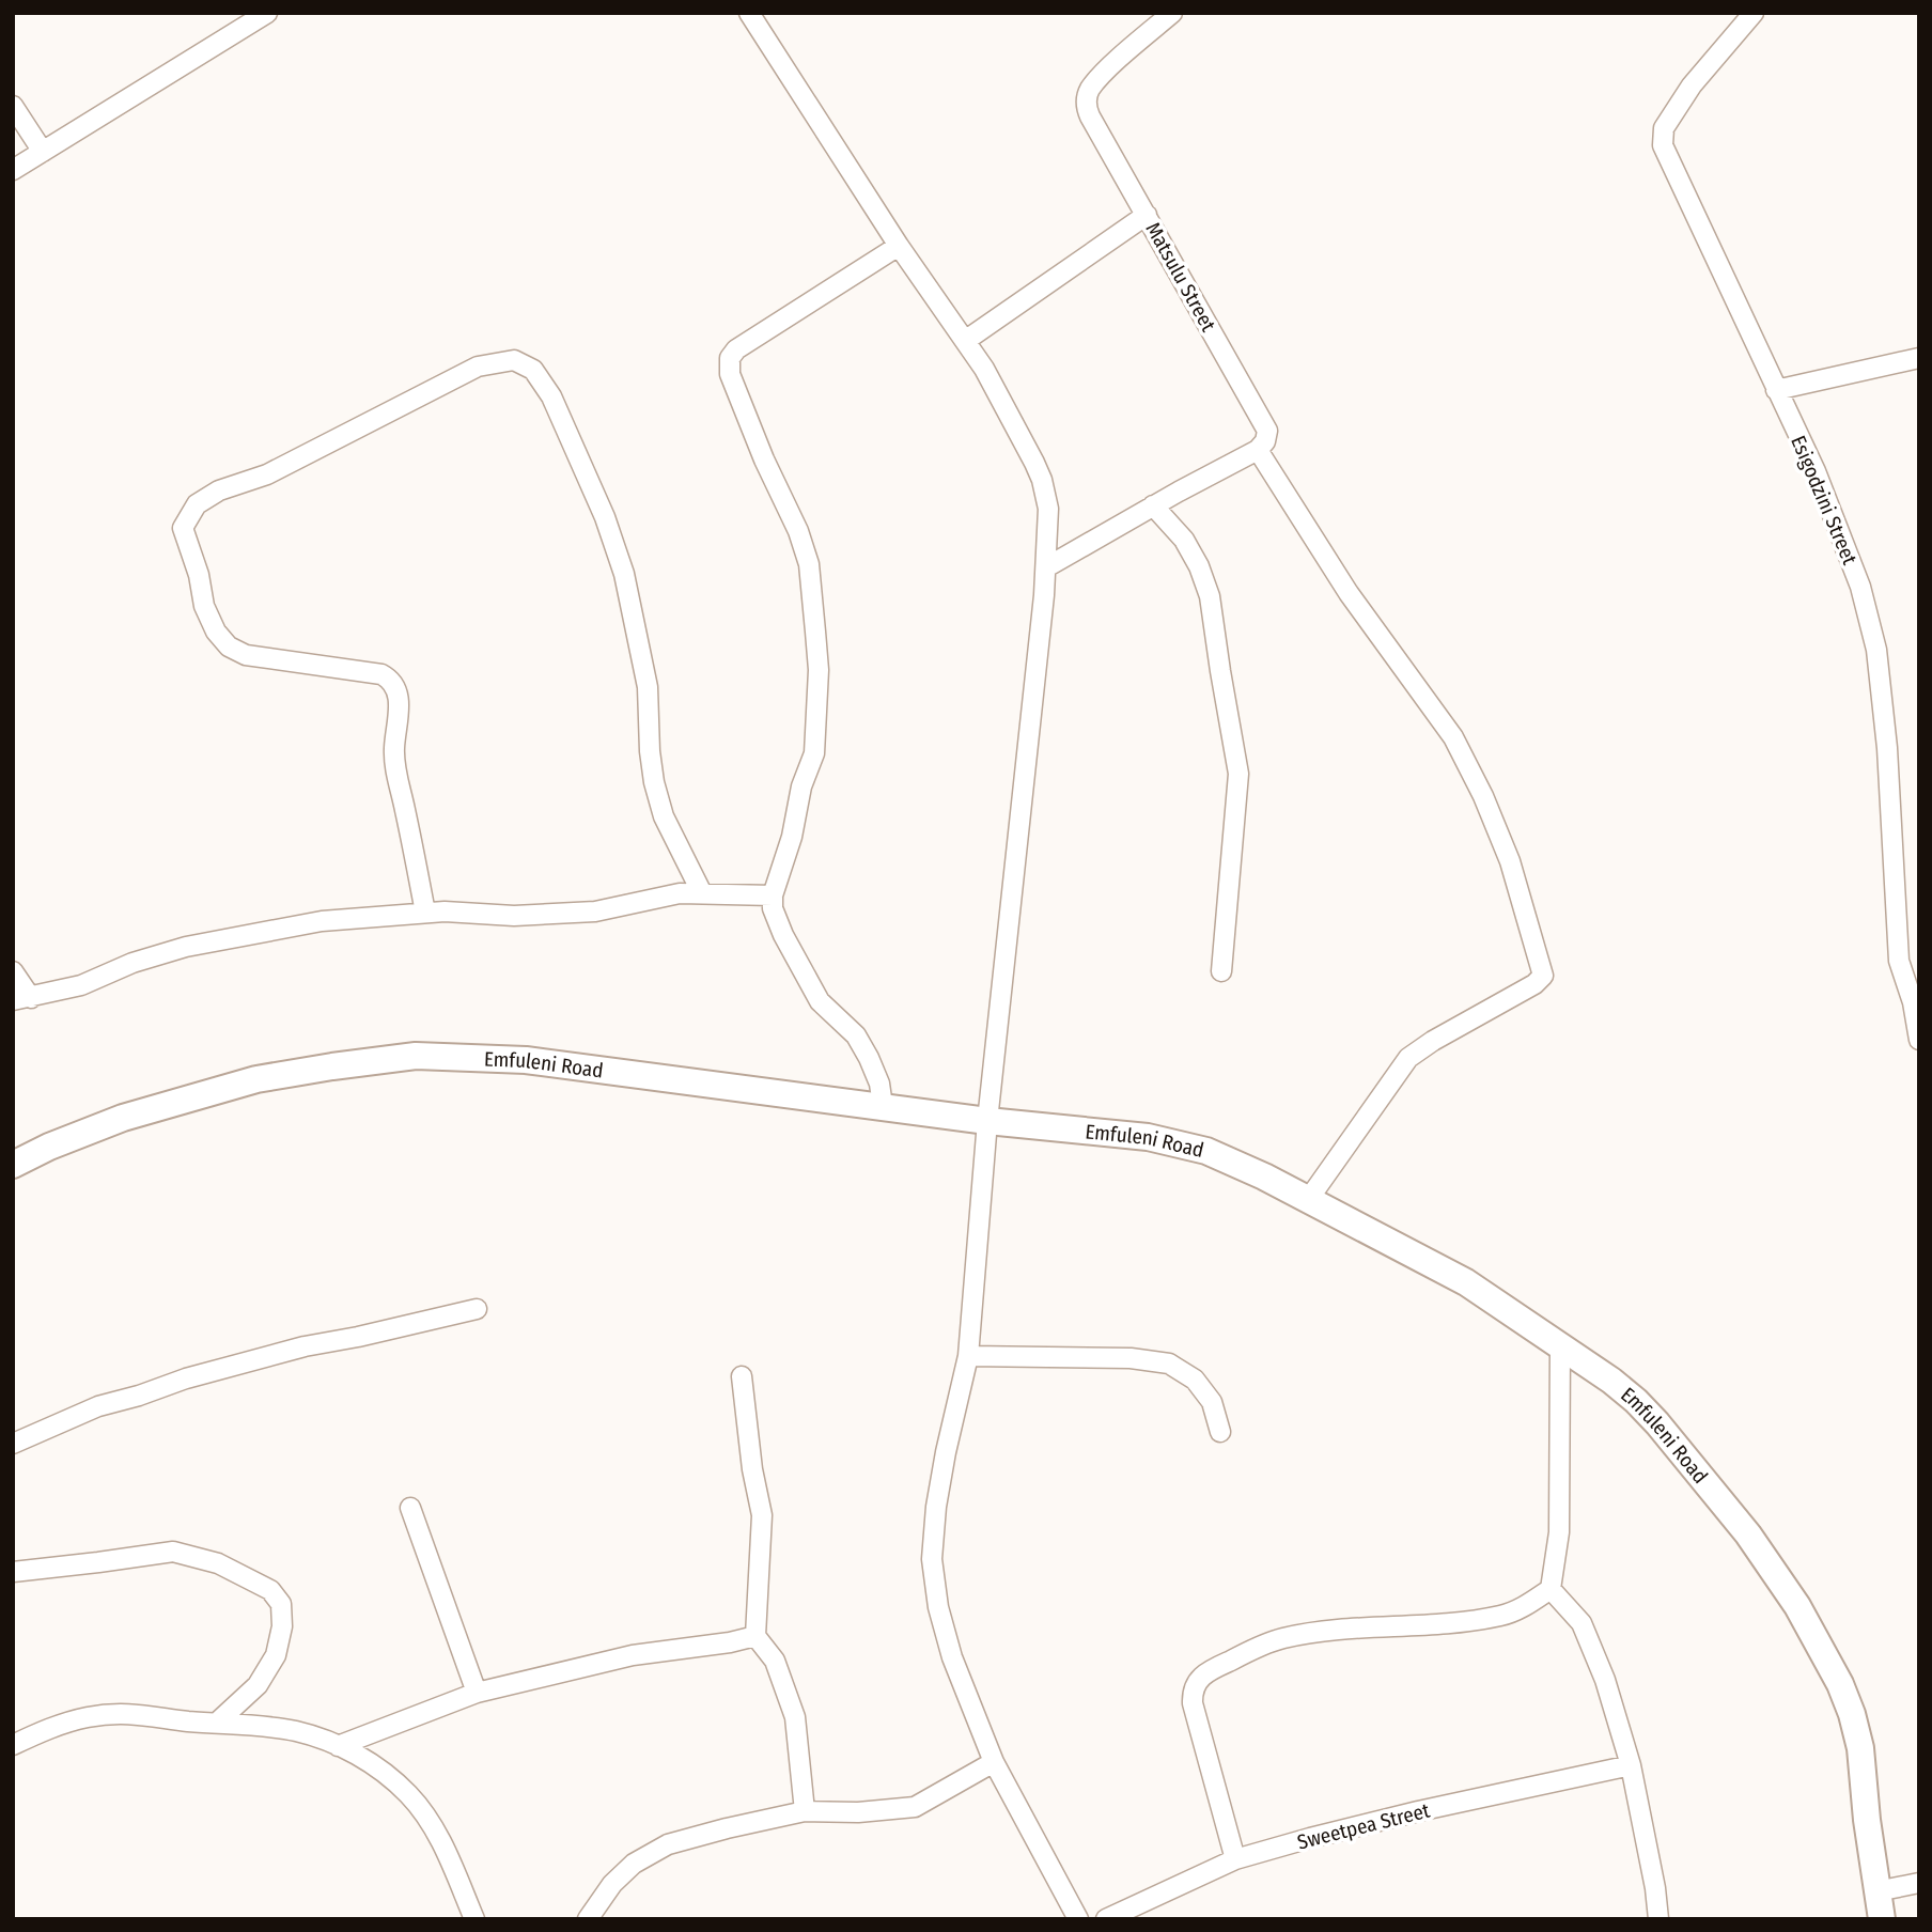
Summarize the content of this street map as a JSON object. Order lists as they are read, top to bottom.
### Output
{
  "streets": {
    "street": [
      "Matsulu Street",
      "Esigodzini Street",
      "Emfuleni Road",
      "Sweetpea Street"
    ]
  }
}
